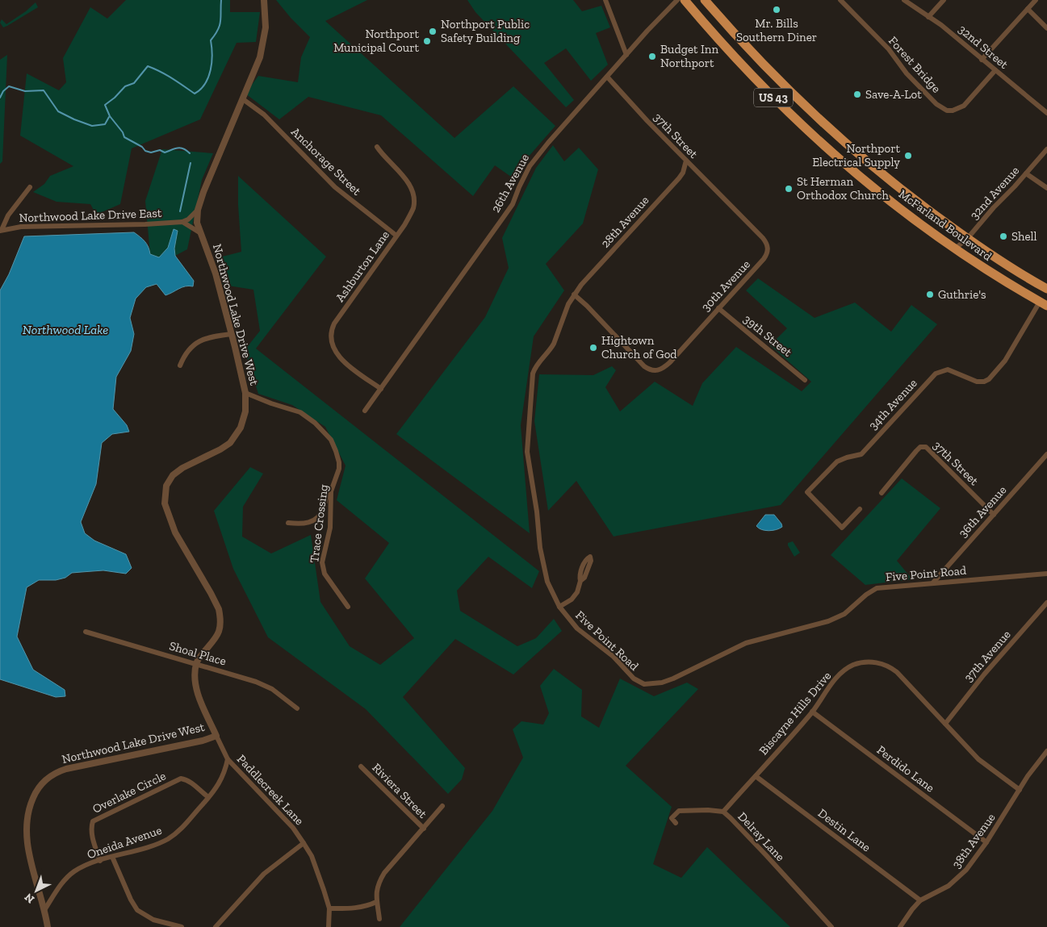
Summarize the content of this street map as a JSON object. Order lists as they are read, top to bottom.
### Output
{
  "streets": {
    "highway": ["US 43", "McFarland Boulevard"],
    "street": [
      "32nd Street",
      "Forest Bridge",
      "37th Street",
      "Anchorage Street",
      "26th Avenue",
      "32nd Avenue",
      "Northwood Lake Drive East",
      "28th Avenue",
      "Ashburton Lane",
      "30th Avenue",
      "Northwood Lake Drive West",
      "39th Street",
      "34th Avenue",
      "36th Avenue",
      "Trace Crossing",
      "Five Point Road",
      "Shoal Place",
      "37th Avenue",
      "Biscayne Hills Drive",
      "Perdido Lane",
      "Paddlecreek Lane",
      "Riviera Street",
      "Overlake Circle",
      "Destin Lane",
      "Delray Lane",
      "38th Avenue",
      "Oneida Avenue"
    ]
  },
  "crossings": [
    ["32nd Street", "Forest Bridge"],
    ["37th Street", "26th Avenue"],
    ["37th Street", "28th Avenue"],
    ["37th Street", "30th Avenue"],
    ["37th Street", "36th Avenue"],
    ["Anchorage Street", "Ashburton Lane"],
    ["Anchorage Street", "Northwood Lake Drive West"],
    ["26th Avenue", "Ashburton Lane"],
    ["32nd Avenue", "McFarland Boulevard"],
    ["Northwood Lake Drive East", "Northwood Lake Drive West"],
    ["28th Avenue", "30th Avenue"],
    ["28th Avenue", "Five Point Road"],
    ["McFarland Boulevard", "34th Avenue"],
    ["30th Avenue", "39th Street"],
    ["30th Avenue", "Five Point Road"],
    ["Northwood Lake Drive West", "Trace Crossing"],
    ["Northwood Lake Drive West", "Shoal Place"],
    ["Northwood Lake Drive West", "Paddlecreek Lane"],
    ["Northwood Lake Drive West", "Oneida Avenue"],
    ["36th Avenue", "Five Point Road"],
    ["37th Avenue", "Biscayne Hills Drive"],
    ["Biscayne Hills Drive", "Perdido Lane"],
    ["Biscayne Hills Drive", "Destin Lane"],
    ["Biscayne Hills Drive", "Delray Lane"],
    ["Biscayne Hills Drive", "38th Avenue"],
    ["Perdido Lane", "38th Avenue"],
    ["Paddlecreek Lane", "Oneida Avenue"],
    ["Overlake Circle", "Oneida Avenue"],
    ["Destin Lane", "38th Avenue"]
  ],
  "water": ["Northwood Lake"],
  "places": [
    "Mr. Bills Southern Diner",
    "Northport Public Safety Building",
    "Northport Municipal Court",
    "Budget Inn Northport",
    "Save-A-Lot",
    "Northport Electrical Supply",
    "St Herman Orthodox Church",
    "Shell",
    "Guthrie's",
    "Hightown Church of God"
  ],
  "north": "bottom left"
}
